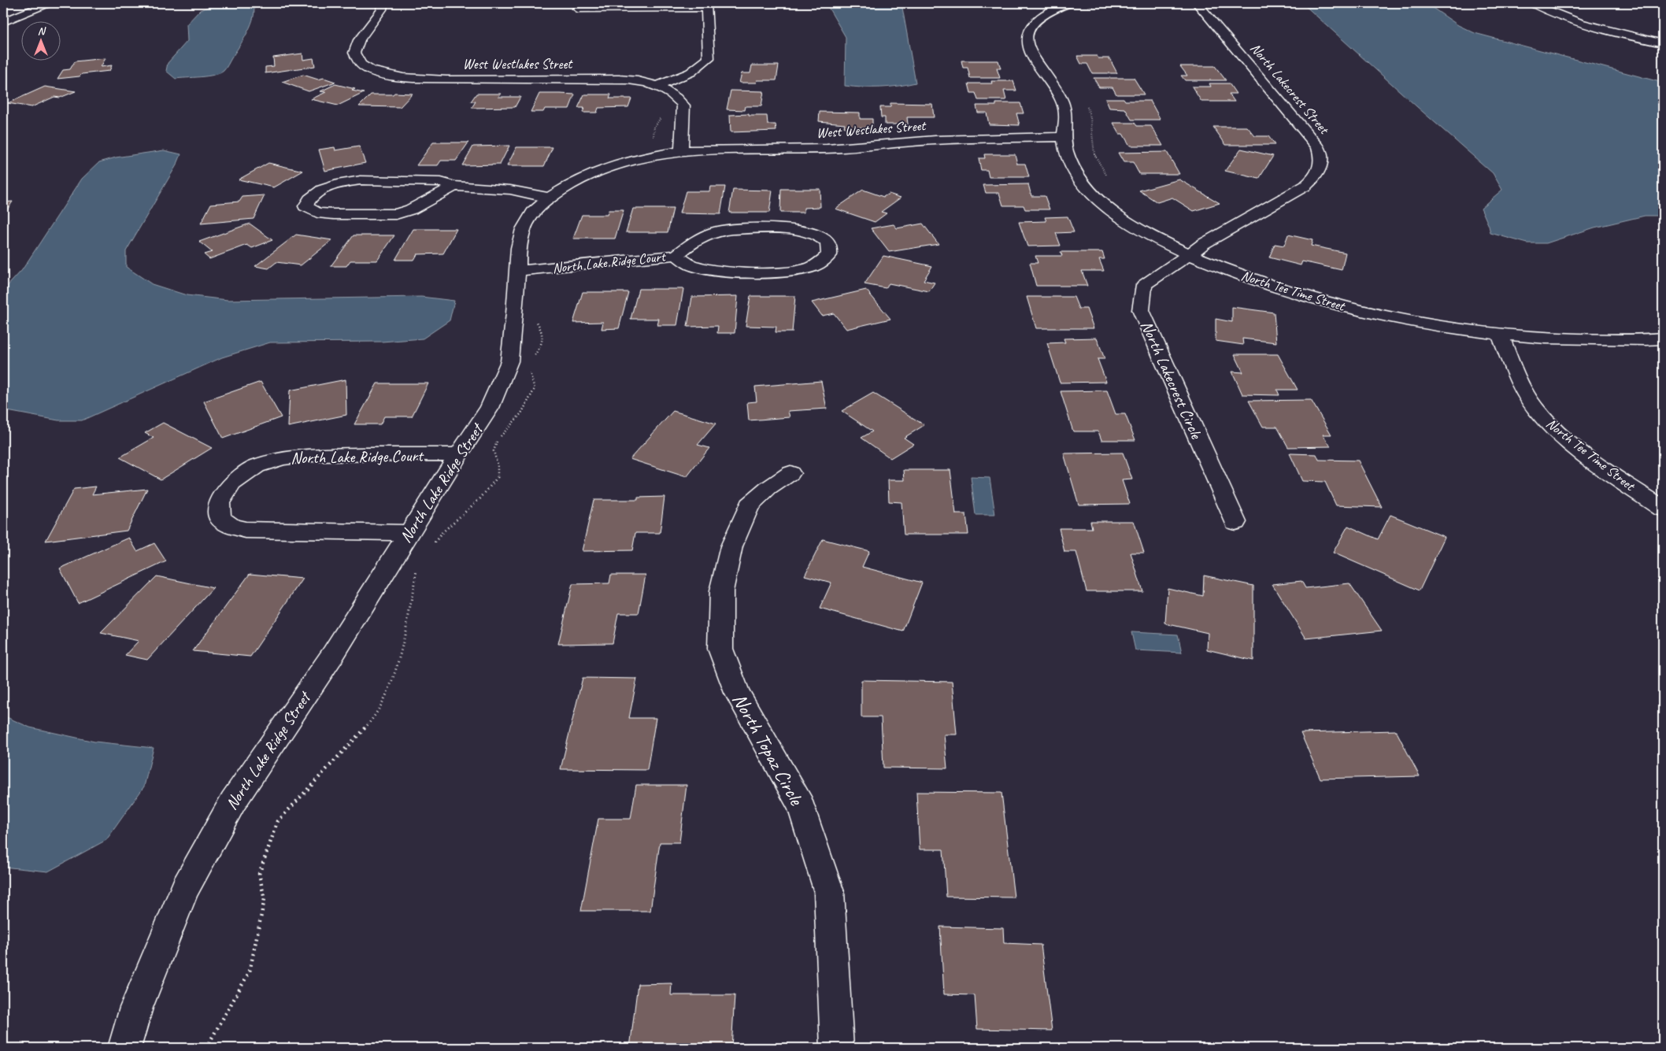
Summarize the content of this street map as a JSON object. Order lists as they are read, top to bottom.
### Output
{
  "streets": {
    "street": [
      "West Westlakes Street",
      "North Lakecrest Street",
      "North Lake Ridge Court",
      "North Tee Time Street",
      "North Lakecrest Circle",
      "North Lake Ridge Street",
      "North Topaz Circle"
    ]
  },
  "crossings": [
    ["West Westlakes Street", "North Tee Time Street"],
    ["West Westlakes Street", "North Lake Ridge Street"],
    ["North Lakecrest Street", "North Tee Time Street"],
    ["North Lakecrest Street", "North Lakecrest Circle"],
    ["North Lake Ridge Court", "North Lake Ridge Street"],
    ["North Tee Time Street", "North Lakecrest Circle"]
  ],
  "north": "top"
}
